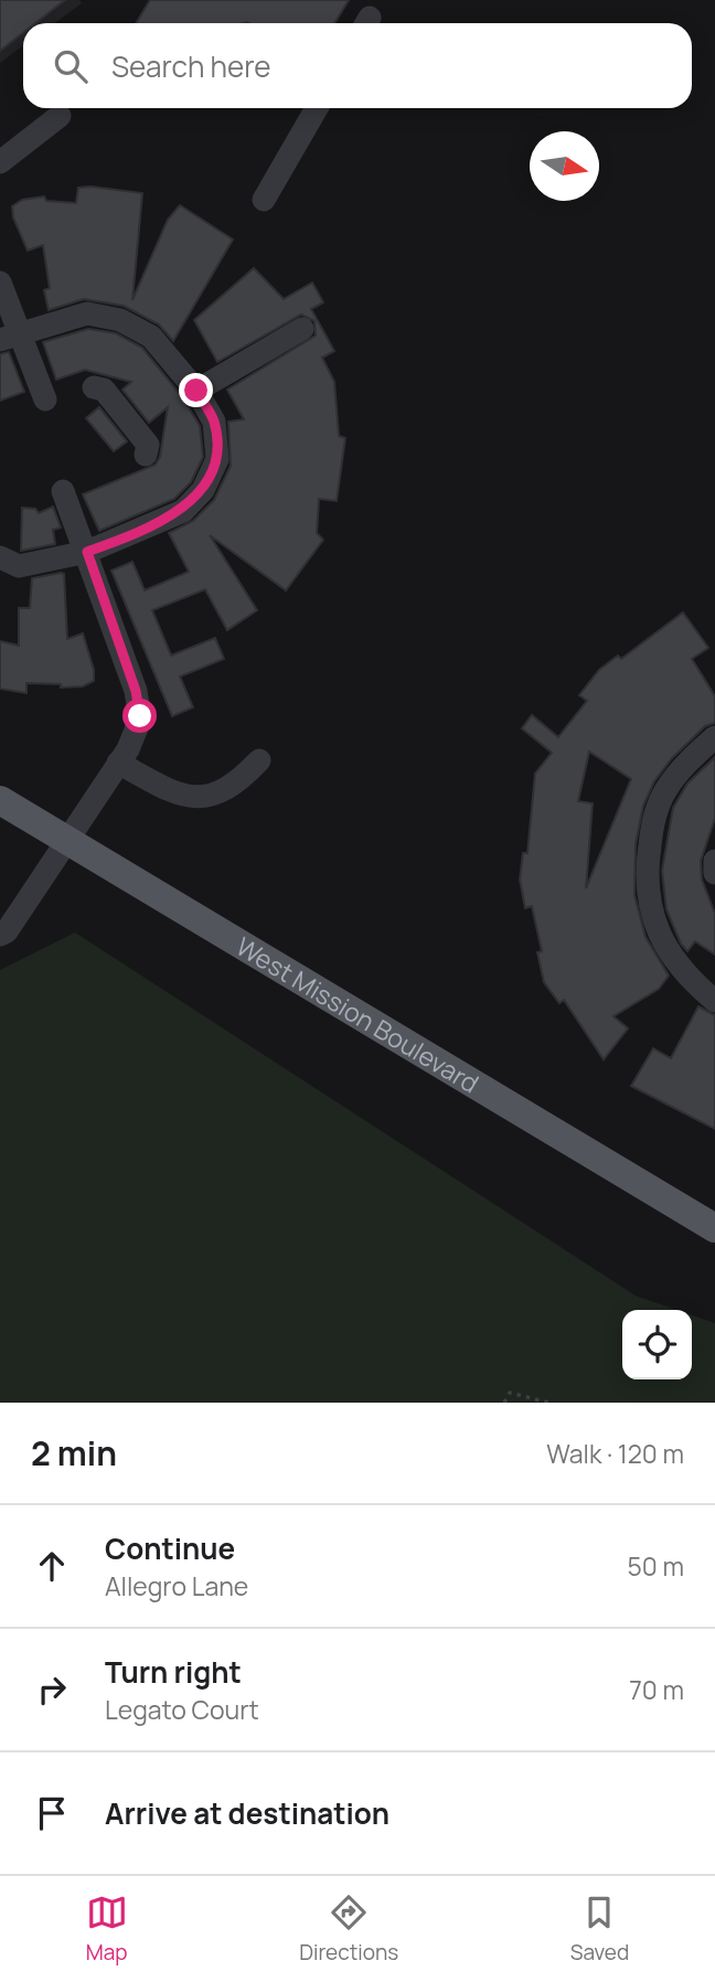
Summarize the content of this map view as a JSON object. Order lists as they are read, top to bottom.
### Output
{
  "streets": {
    "main road": ["West Mission Boulevard"]
  },
  "north": "right",
  "page": {
    "search": "Search here",
    "heading": ["2 min", "Walk · 120 m"],
    "list": [
      ["Continue", "Allegro Lane", "50 m"],
      ["Turn right", "Legato Court", "70 m"],
      "Arrive at destination"
    ],
    "nav": ["Map", "Directions", "Saved"]
  }
}
